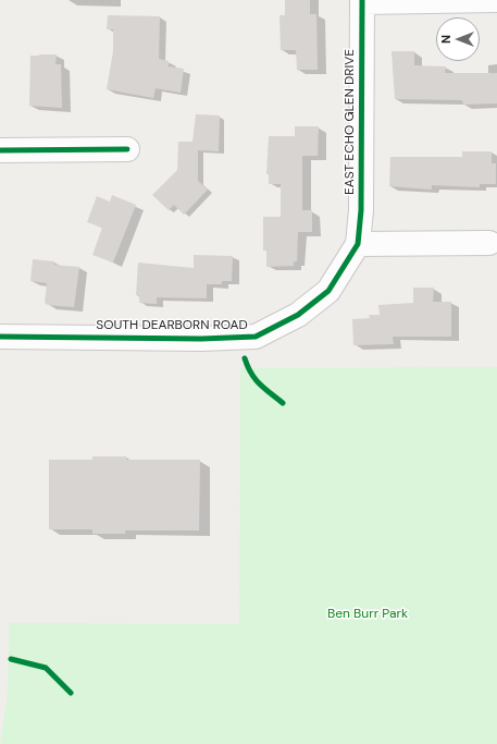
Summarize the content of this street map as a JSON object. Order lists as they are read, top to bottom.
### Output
{
  "streets": {
    "street": ["EAST ECHO GLEN DRIVE", "SOUTH DEARBORN ROAD"]
  },
  "crossings": [
    ["EAST ECHO GLEN DRIVE", "SOUTH DEARBORN ROAD"]
  ],
  "parks": ["Ben Burr Park"],
  "north": "left"
}
